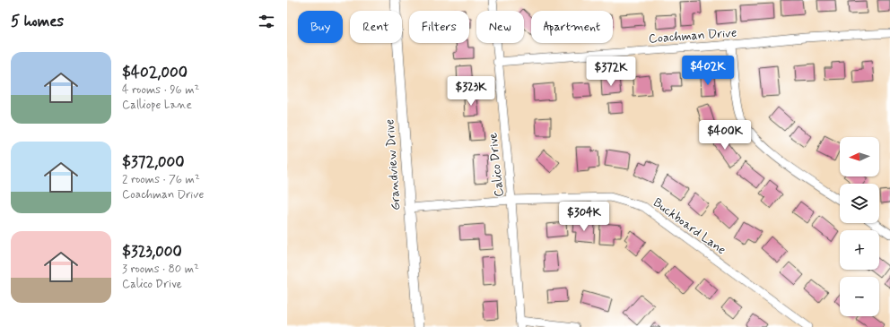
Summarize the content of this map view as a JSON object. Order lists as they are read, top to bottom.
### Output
{
  "streets": {
    "street": [
      "Coachman Drive",
      "Grandview Drive",
      "Calico Drive",
      "Buckboard Lane"
    ]
  },
  "crossings": [
    ["Coachman Drive", "Calico Drive"],
    ["Grandview Drive", "Buckboard Lane"],
    ["Calico Drive", "Buckboard Lane"]
  ],
  "north": "left",
  "page": {
    "heading": "5 homes",
    "chip": [
      "Buy",
      "Rent",
      "Filters",
      "New",
      "Apartment"
    ],
    "list": [
      {
        "name": "$402,000",
        "note": "4 rooms · 96 m² · Calliope Lane"
      },
      {
        "name": "$372,000",
        "note": "2 rooms · 76 m² · Coachman Drive"
      },
      {
        "name": "$323,000",
        "note": "3 rooms · 80 m² · Calico Drive"
      }
    ],
    "price": [
      "$402K",
      "$372K",
      "$323K",
      "$400K",
      "$304K"
    ],
    "map_buttons": ["+", "−"]
  }
}
